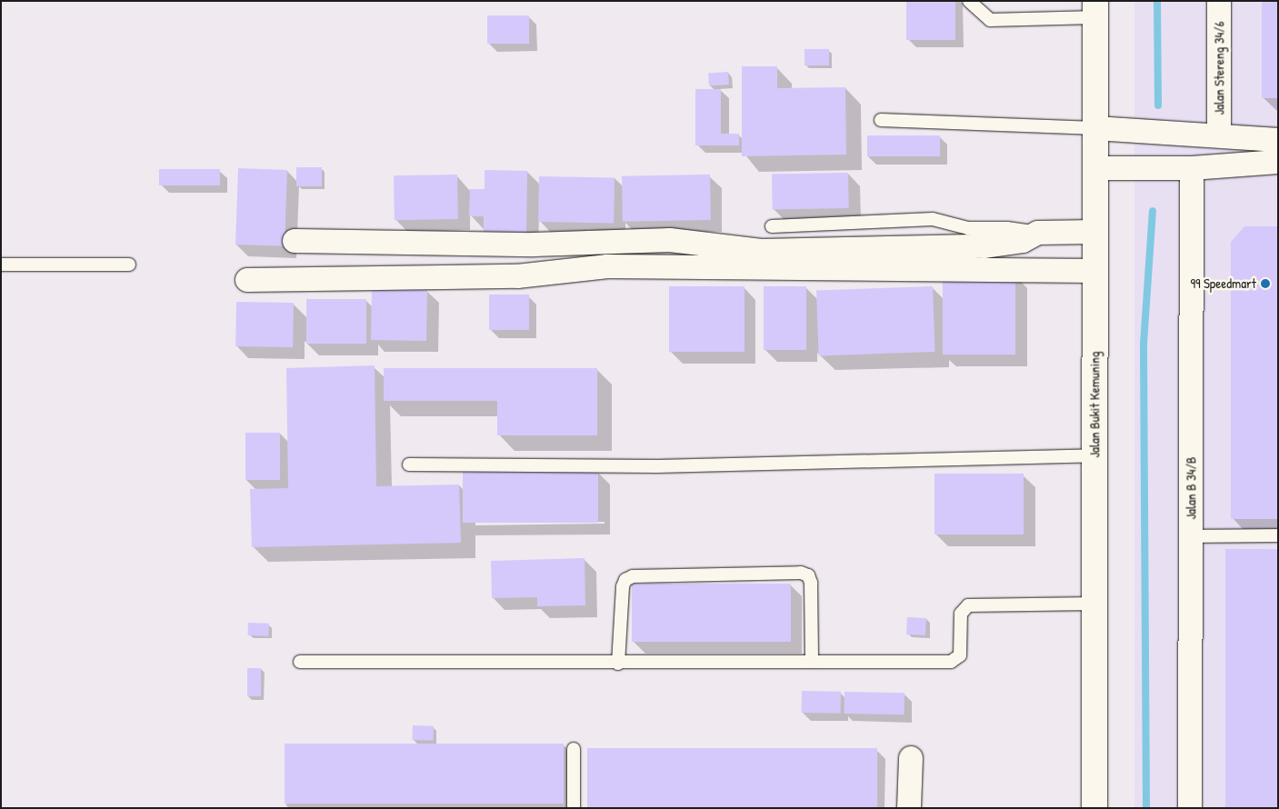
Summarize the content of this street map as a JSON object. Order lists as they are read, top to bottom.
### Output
{
  "streets": {
    "main road": ["Jalan Bukit Kemuning"],
    "street": ["Jalan Stereng 34/6", "Jalan B 34/B"]
  },
  "places": ["99 Speedmart"]
}
